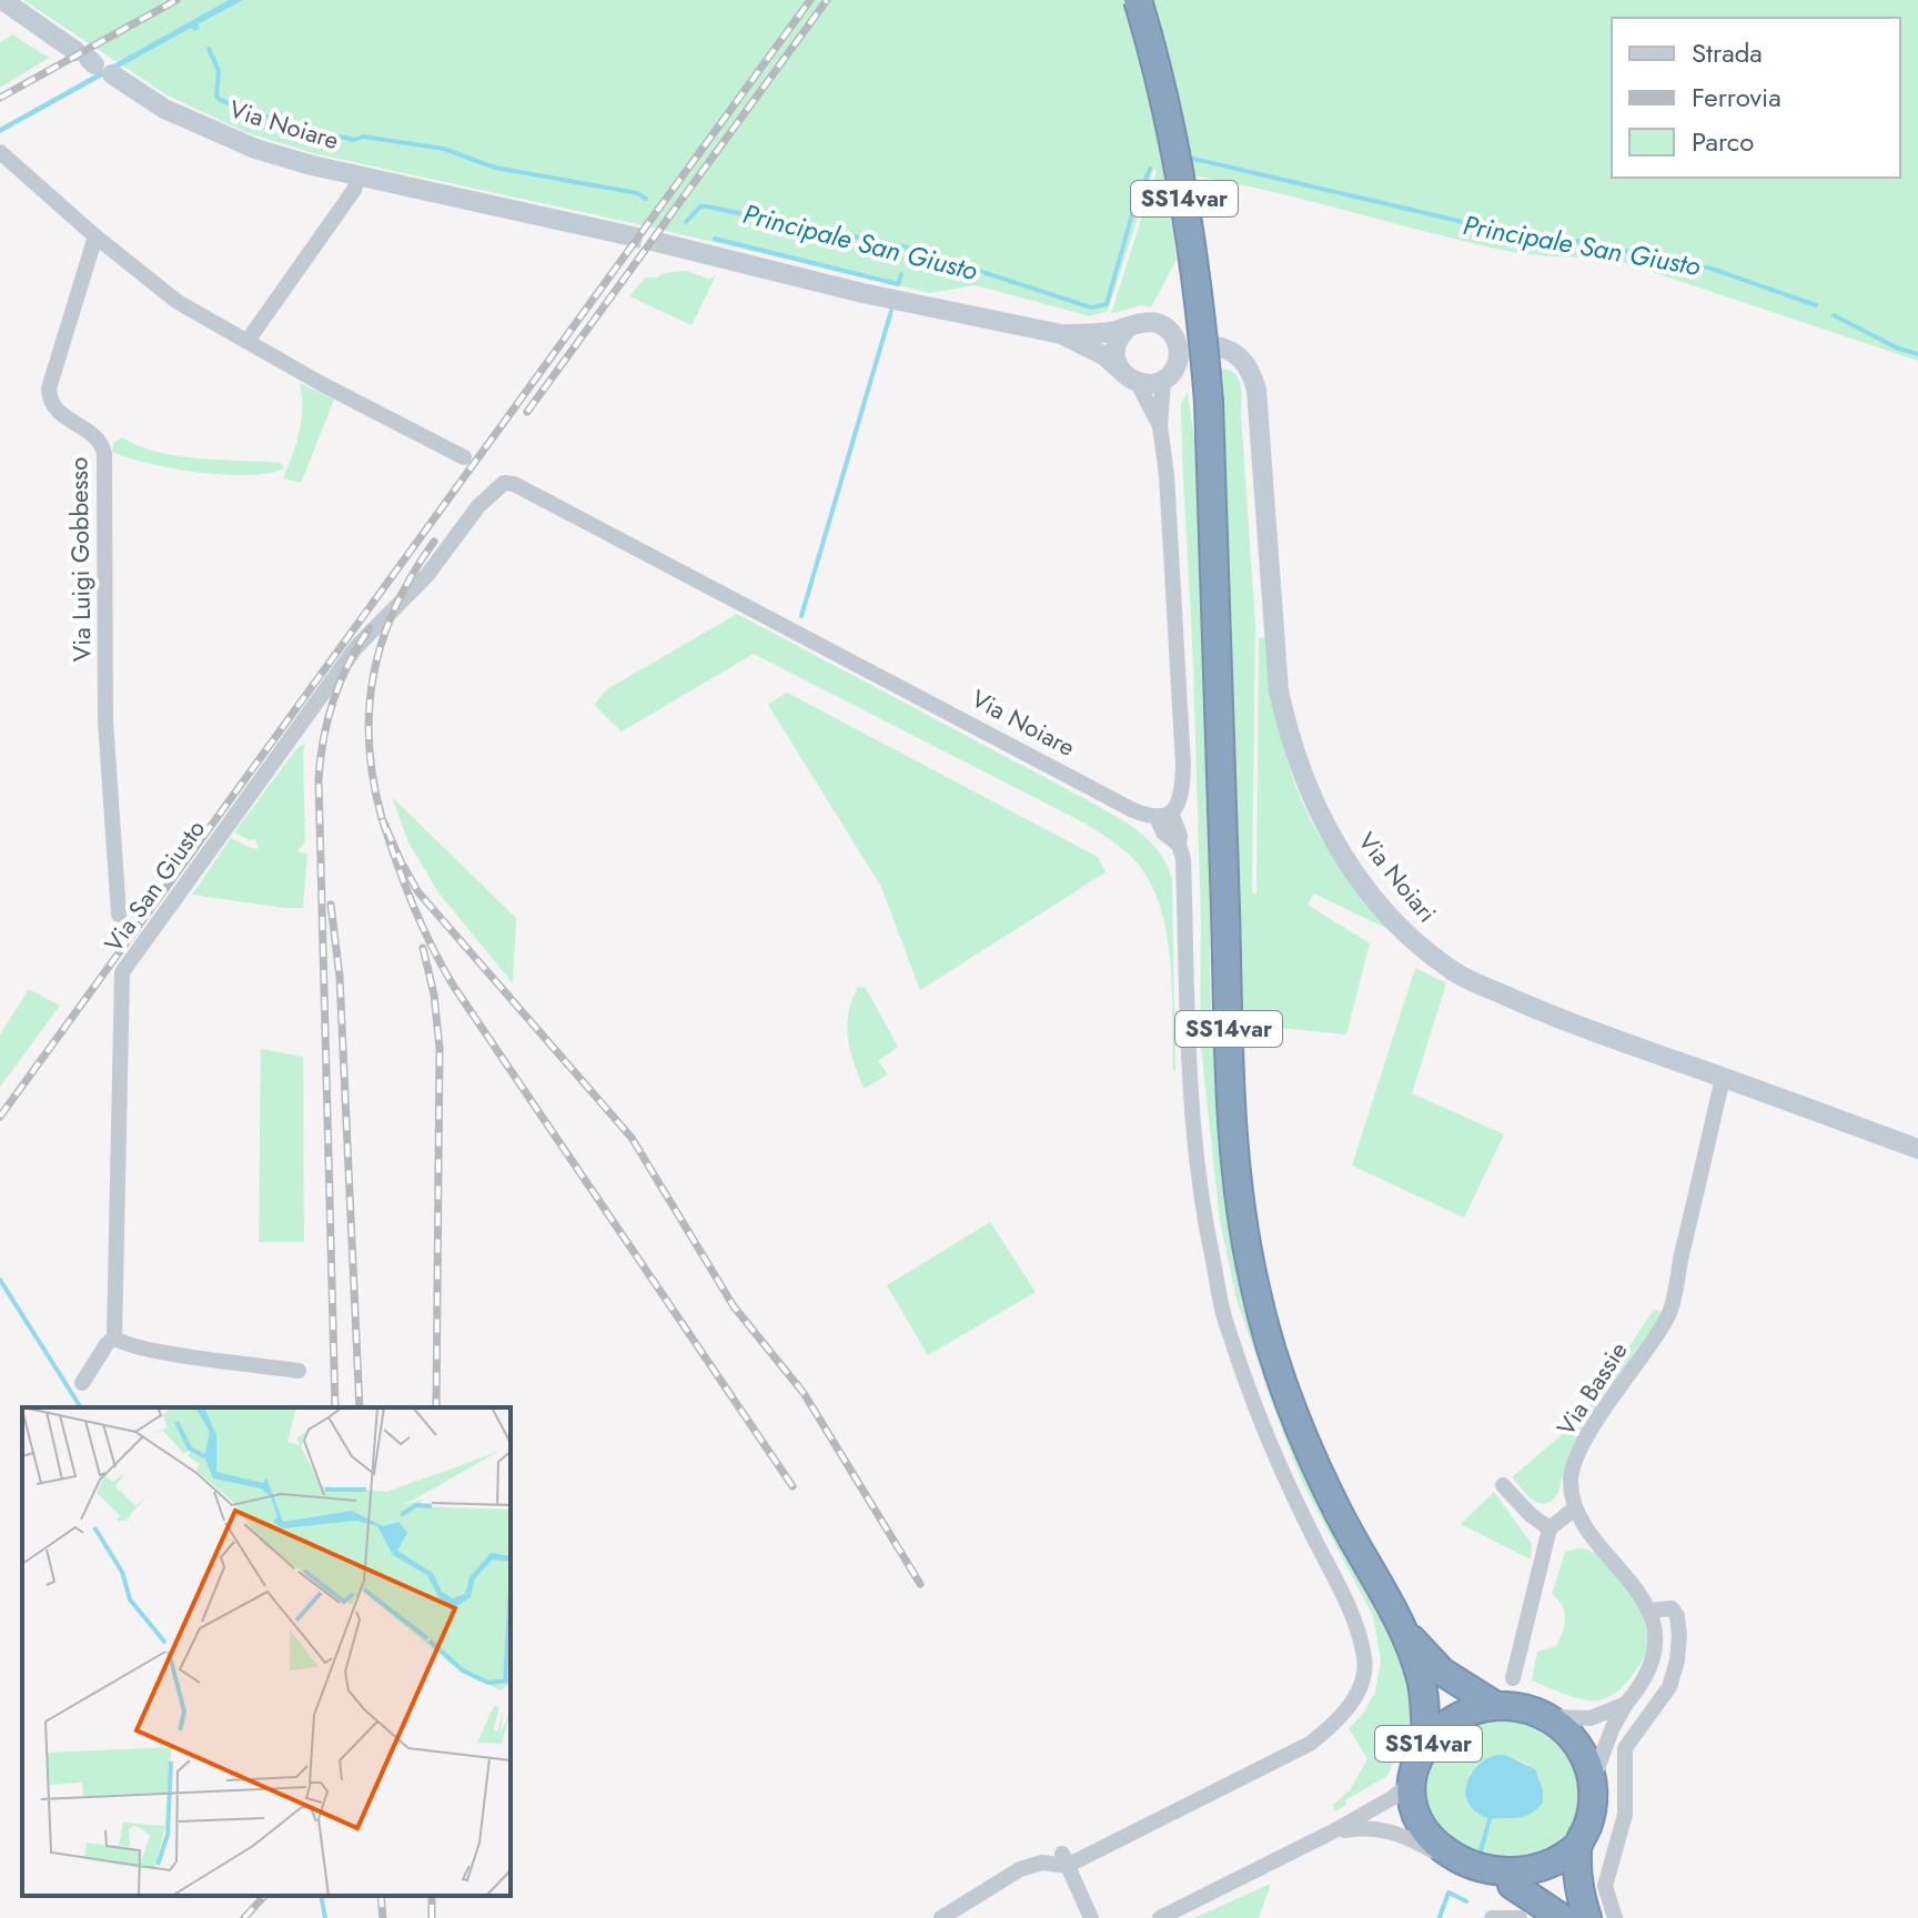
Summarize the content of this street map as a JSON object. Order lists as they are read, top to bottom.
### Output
{
  "streets": {
    "highway": ["SS14var"],
    "street": [
      "Via Noiare",
      "Via Luigi Gobbesso",
      "Via Noiari",
      "Via San Giusto",
      "Via Bassie"
    ]
  },
  "crossings": [
    ["Via Noiare", "Via San Giusto"],
    ["Via Noiari", "Via Bassie"]
  ],
  "water": ["Principale San Giusto"],
  "legend": ["Strada", "Ferrovia", "Parco"]
}
